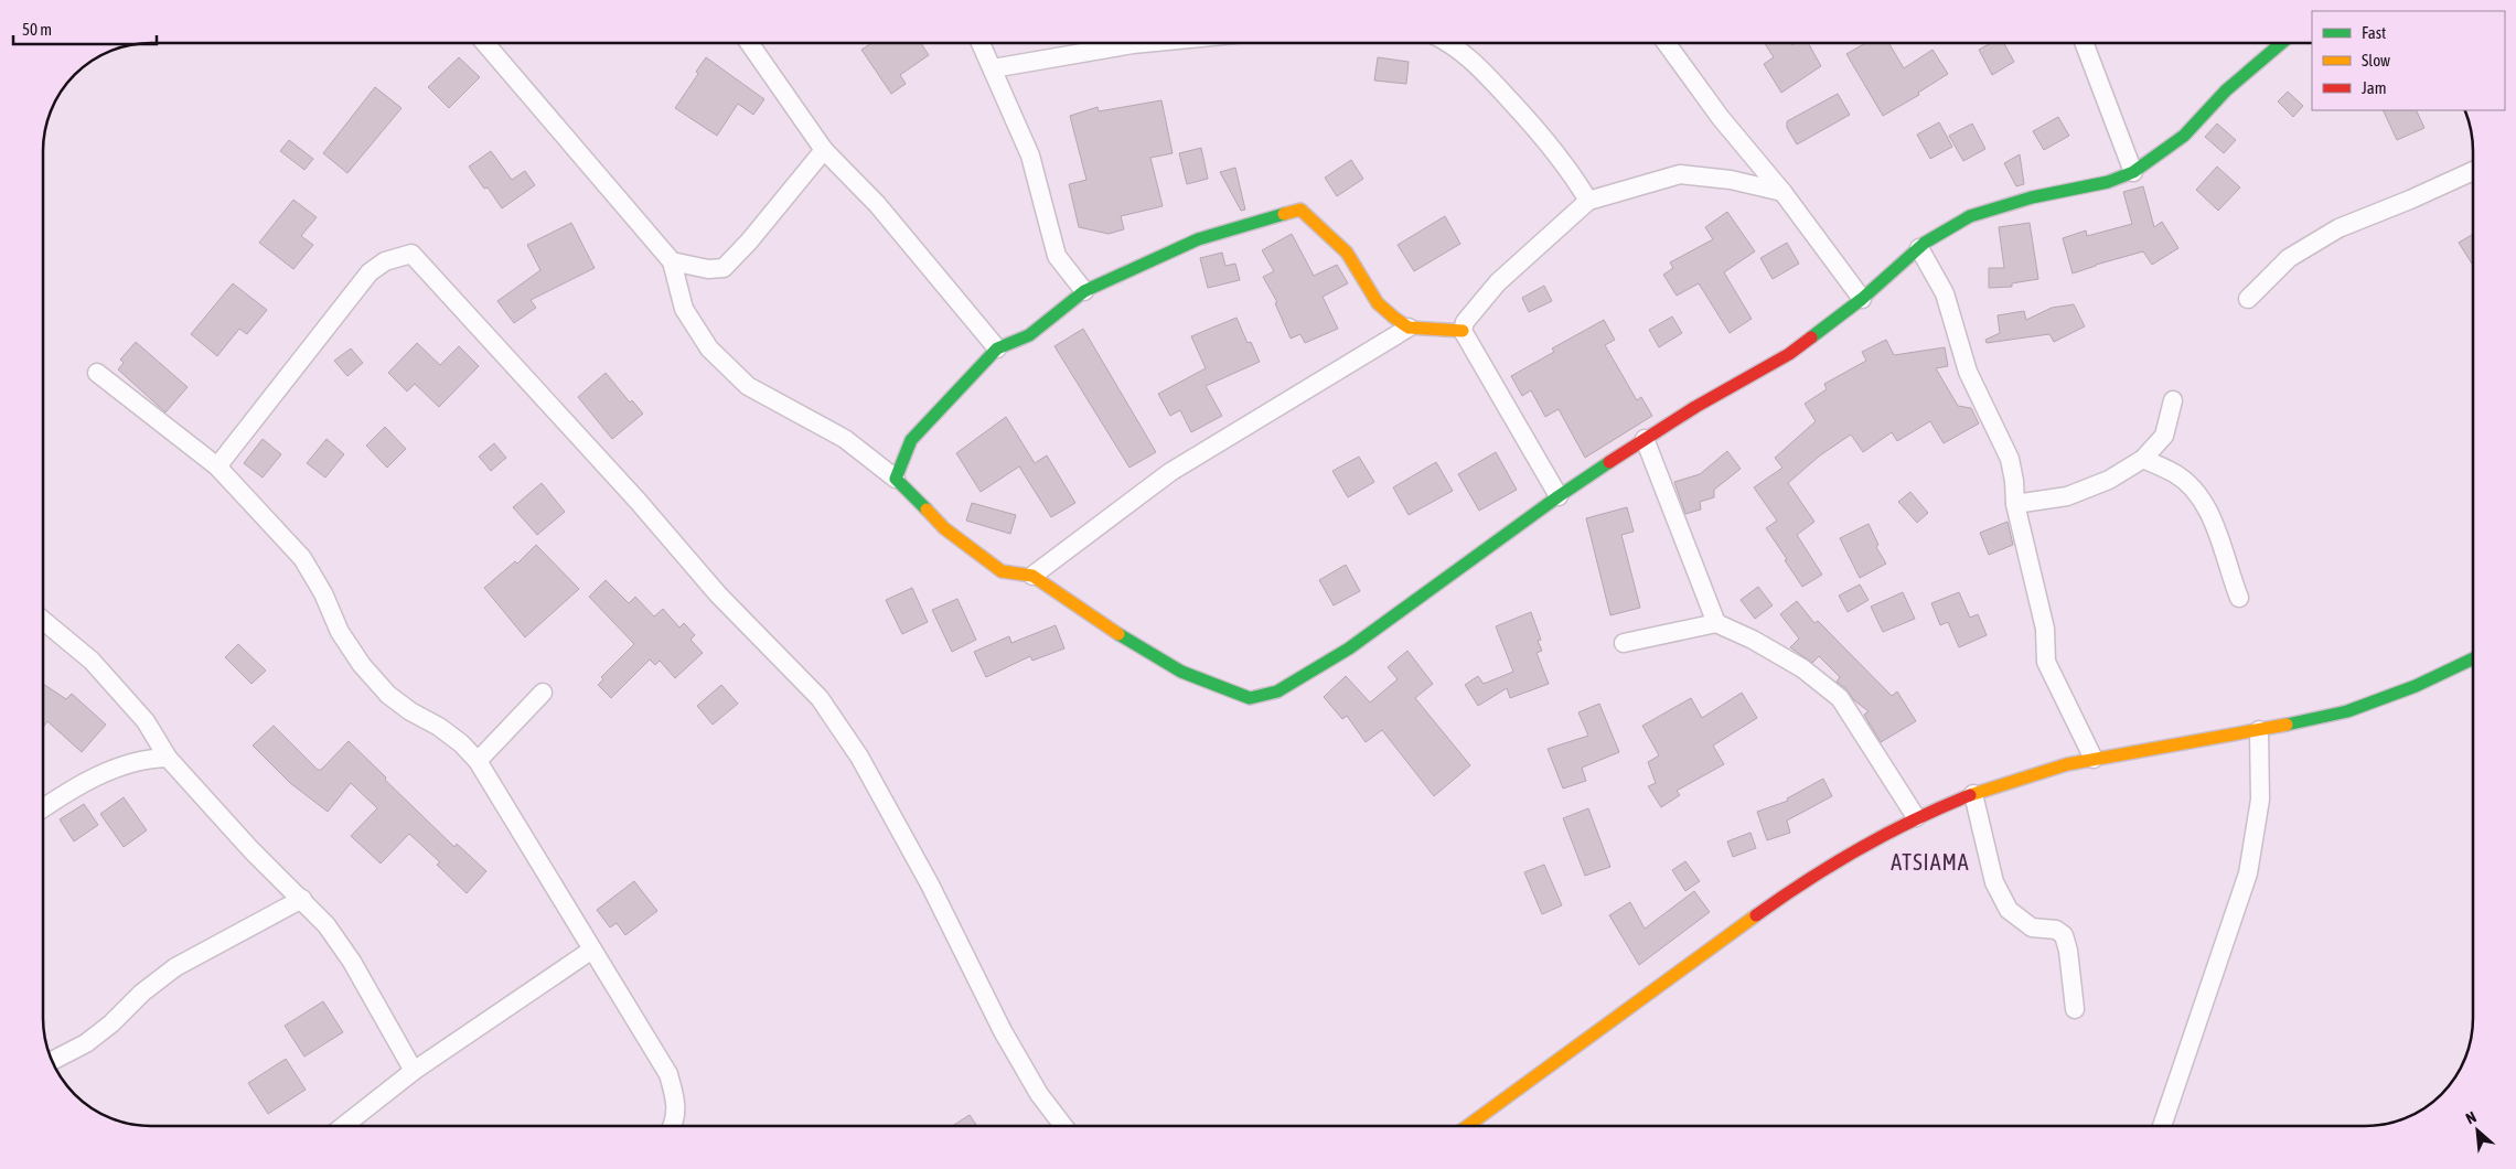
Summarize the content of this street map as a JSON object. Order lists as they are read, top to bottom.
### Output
{
  "districts": ["ATSIAMA"],
  "legend": ["Fast", "Slow", "Jam"],
  "scale_bar": "50 m",
  "north": "top left"
}
